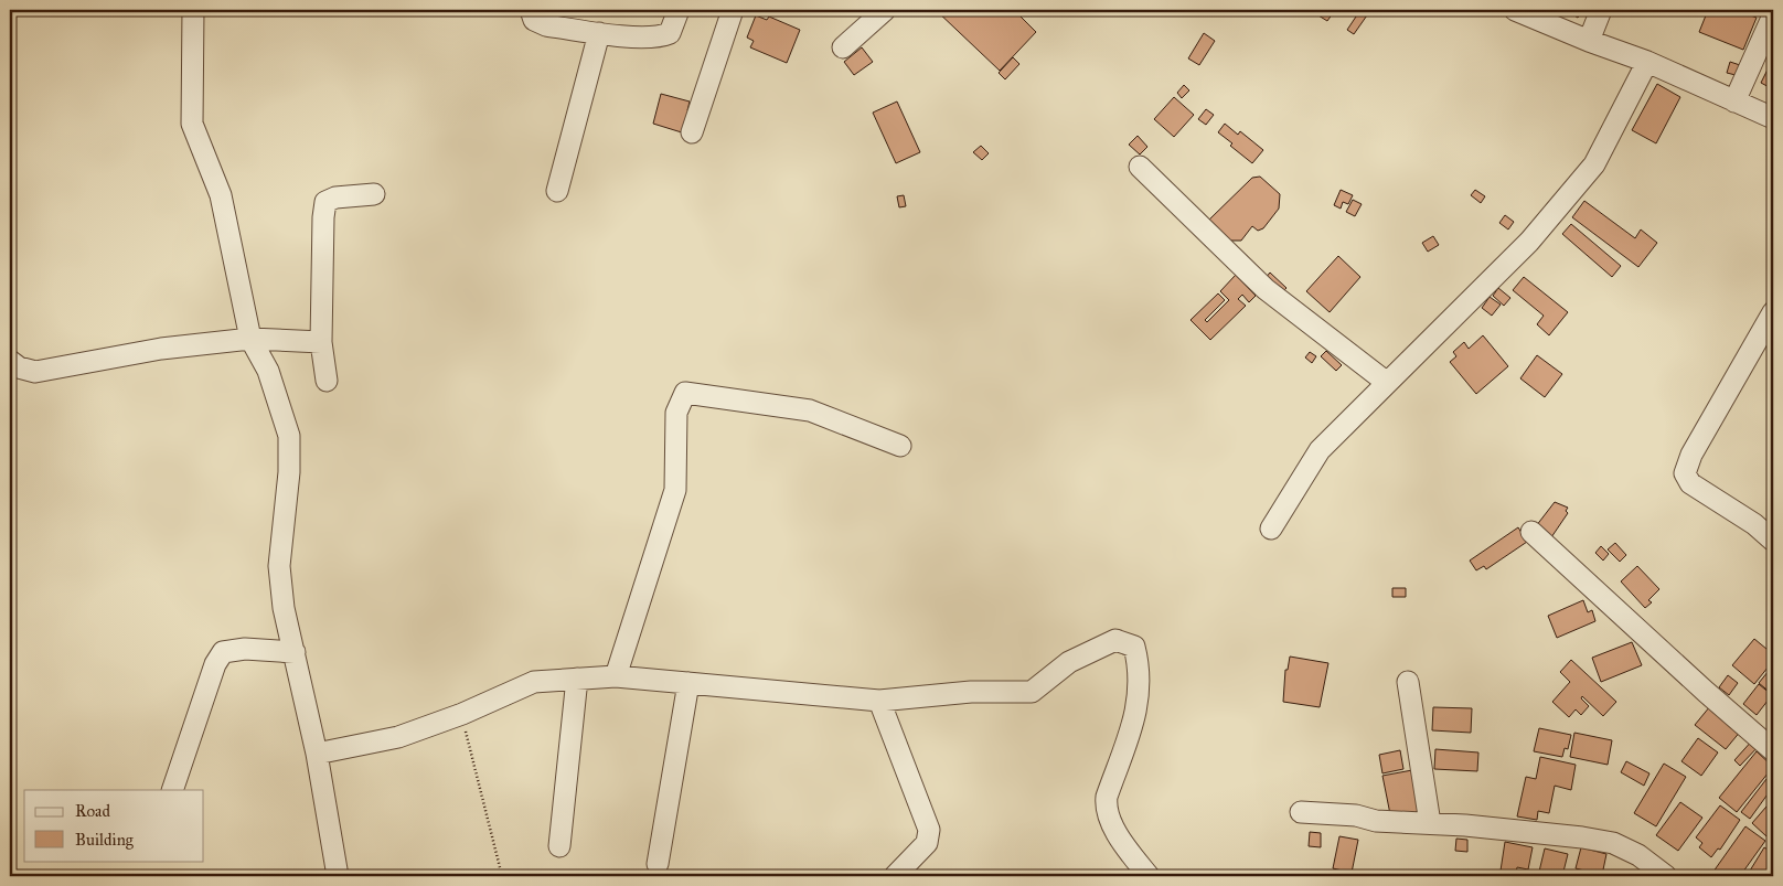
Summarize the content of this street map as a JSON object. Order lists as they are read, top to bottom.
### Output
{
  "legend": ["Road", "Building"]
}
